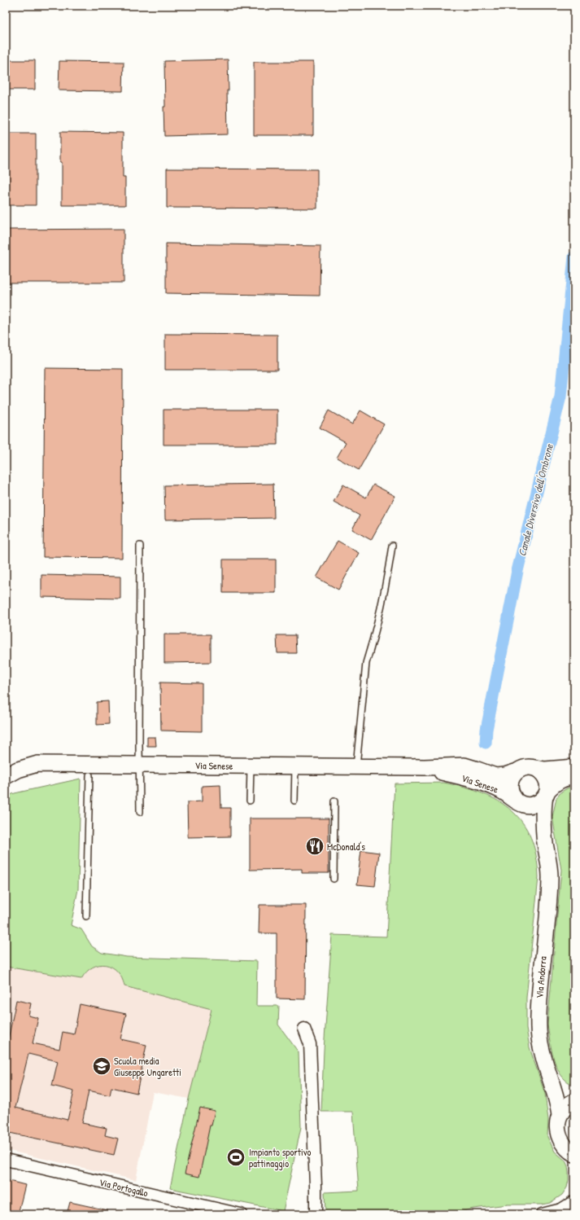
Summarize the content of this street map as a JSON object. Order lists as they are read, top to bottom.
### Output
{
  "streets": {
    "main road": ["Via Senese", "Via Andorra"],
    "street": ["Via Portogallo"]
  },
  "crossings": [
    ["Via Senese", "Via Andorra"]
  ],
  "water": ["Canale Diversivo dell'Ombrone"],
  "places": {
    "restaurant": ["McDonald's"],
    "school or university": ["Scuola media Giuseppe Ungaretti"],
    "sports": ["Impianto sportivo pattinaggio"]
  }
}
